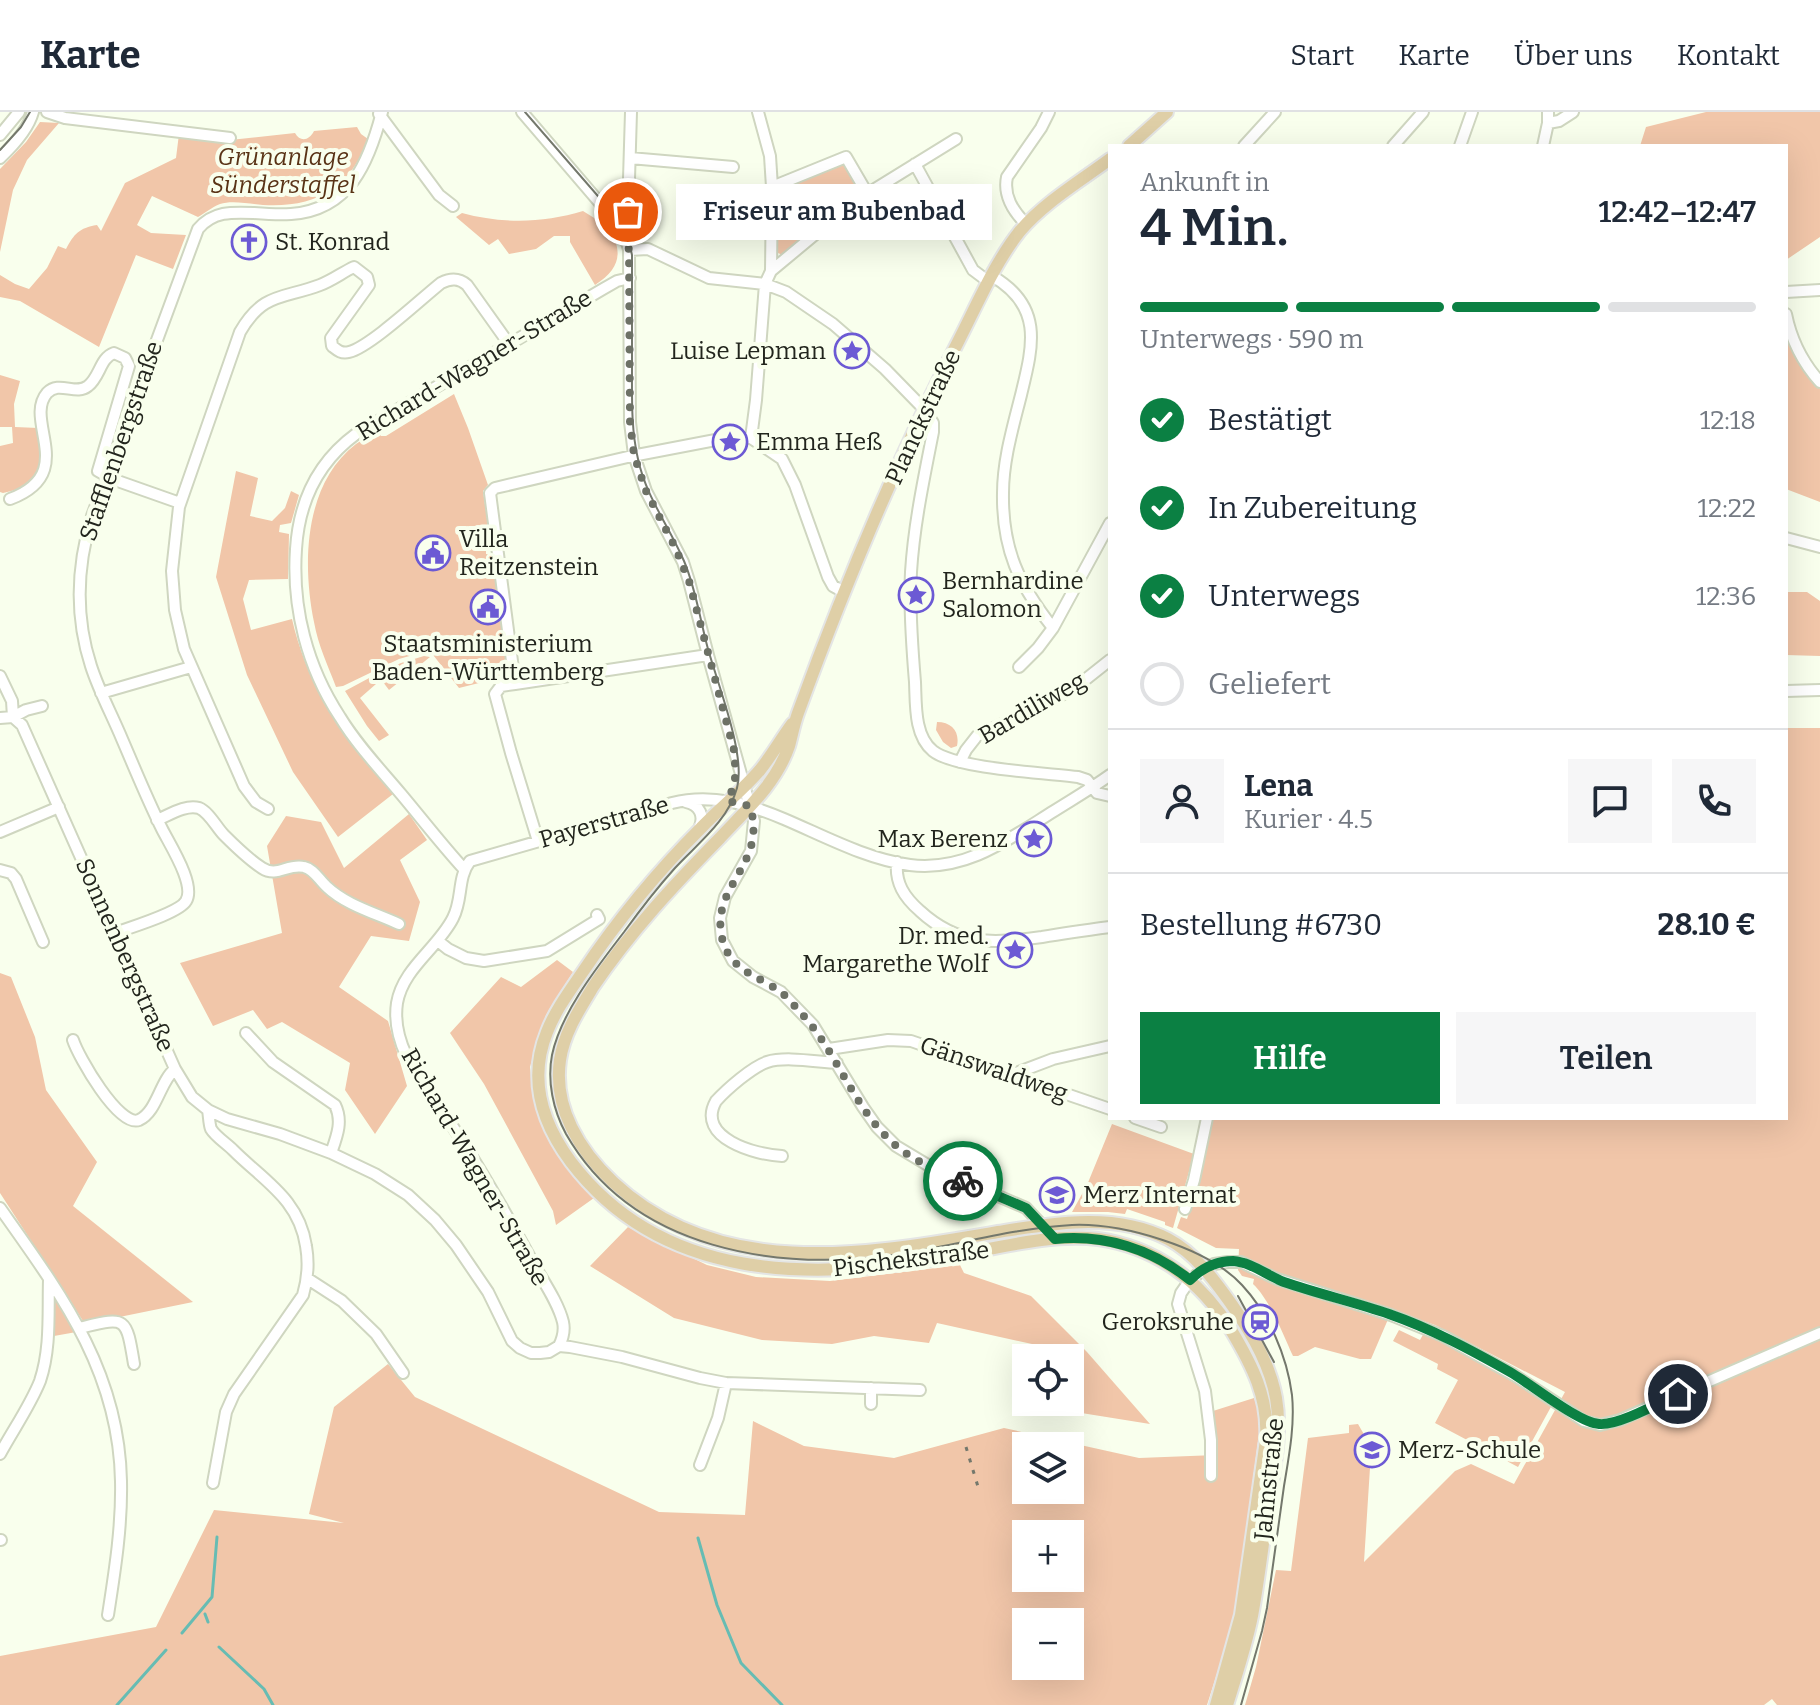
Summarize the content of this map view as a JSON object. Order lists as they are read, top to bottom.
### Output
{
  "streets": {
    "main road": ["Planckstraße", "Pischekstraße", "Jahnstraße"],
    "street": [
      "Richard-Wagner-Straße",
      "Stafflenbergstraße",
      "Bardiliweg",
      "Payerstraße",
      "Sonnenbergstraße",
      "Gänswaldweg"
    ]
  },
  "crossings": [
    ["Richard-Wagner-Straße", "Payerstraße"],
    ["Richard-Wagner-Straße", "Sonnenbergstraße"],
    ["Planckstraße", "Payerstraße"],
    ["Planckstraße", "Pischekstraße"],
    ["Stafflenbergstraße", "Sonnenbergstraße"],
    ["Payerstraße", "Pischekstraße"],
    ["Pischekstraße", "Jahnstraße"]
  ],
  "parks": ["Grünanlage Sünderstaffel"],
  "places": {
    "other": ["Friseur am Bubenbad"],
    "church": ["St. Konrad"],
    "place": [
      "Luise Lepman",
      "Emma Heß",
      "Bernhardine Salomon",
      "Max Berenz",
      "Dr. med. Margarethe Wolf"
    ],
    "public building": ["Villa Reitzenstein", "Staatsministerium Baden-Württemberg"],
    "school or university": ["Merz Internat", "Merz-Schule"],
    "station": ["Geroksruhe"]
  },
  "page": {
    "header": "Karte",
    "nav": [
      "Start",
      "Karte",
      "Über uns",
      "Kontakt"
    ],
    "heading": ["4 Min.", "Ankunft in", "12:42–12:47"],
    "panel": [
      "Lena",
      "Kurier · 4.5",
      "Bestellung #6730",
      "28.10 €"
    ],
    "bubble": "Friseur am Bubenbad",
    "bar": "Unterwegs · 590 m",
    "list": [
      ["Bestätigt", "12:18"],
      ["In Zubereitung", "12:22"],
      ["Unterwegs", "12:36"],
      "Geliefert"
    ],
    "buttons": ["Hilfe", "Teilen"],
    "map_buttons": ["+", "−"]
  }
}
